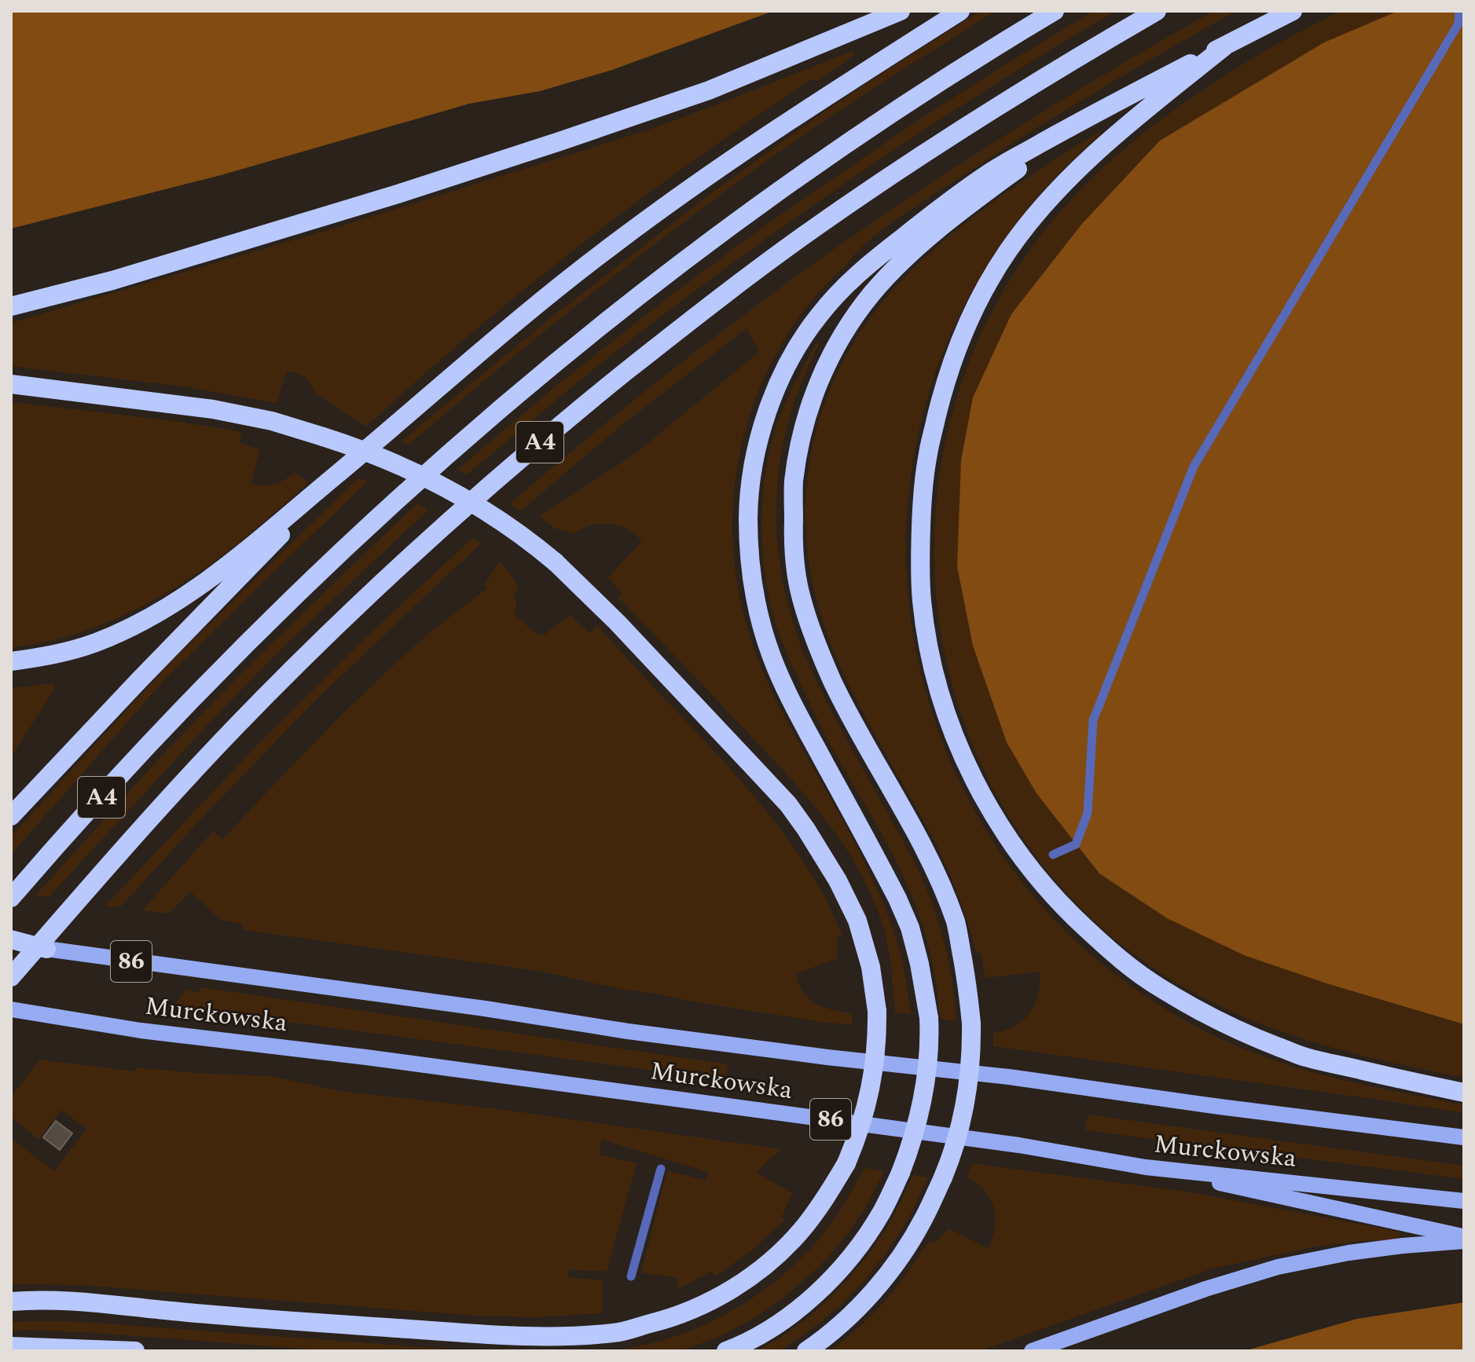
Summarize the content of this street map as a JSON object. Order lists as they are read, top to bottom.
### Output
{
  "streets": {
    "highway": ["A4"],
    "main road": ["86", "Murckowska"]
  }
}
